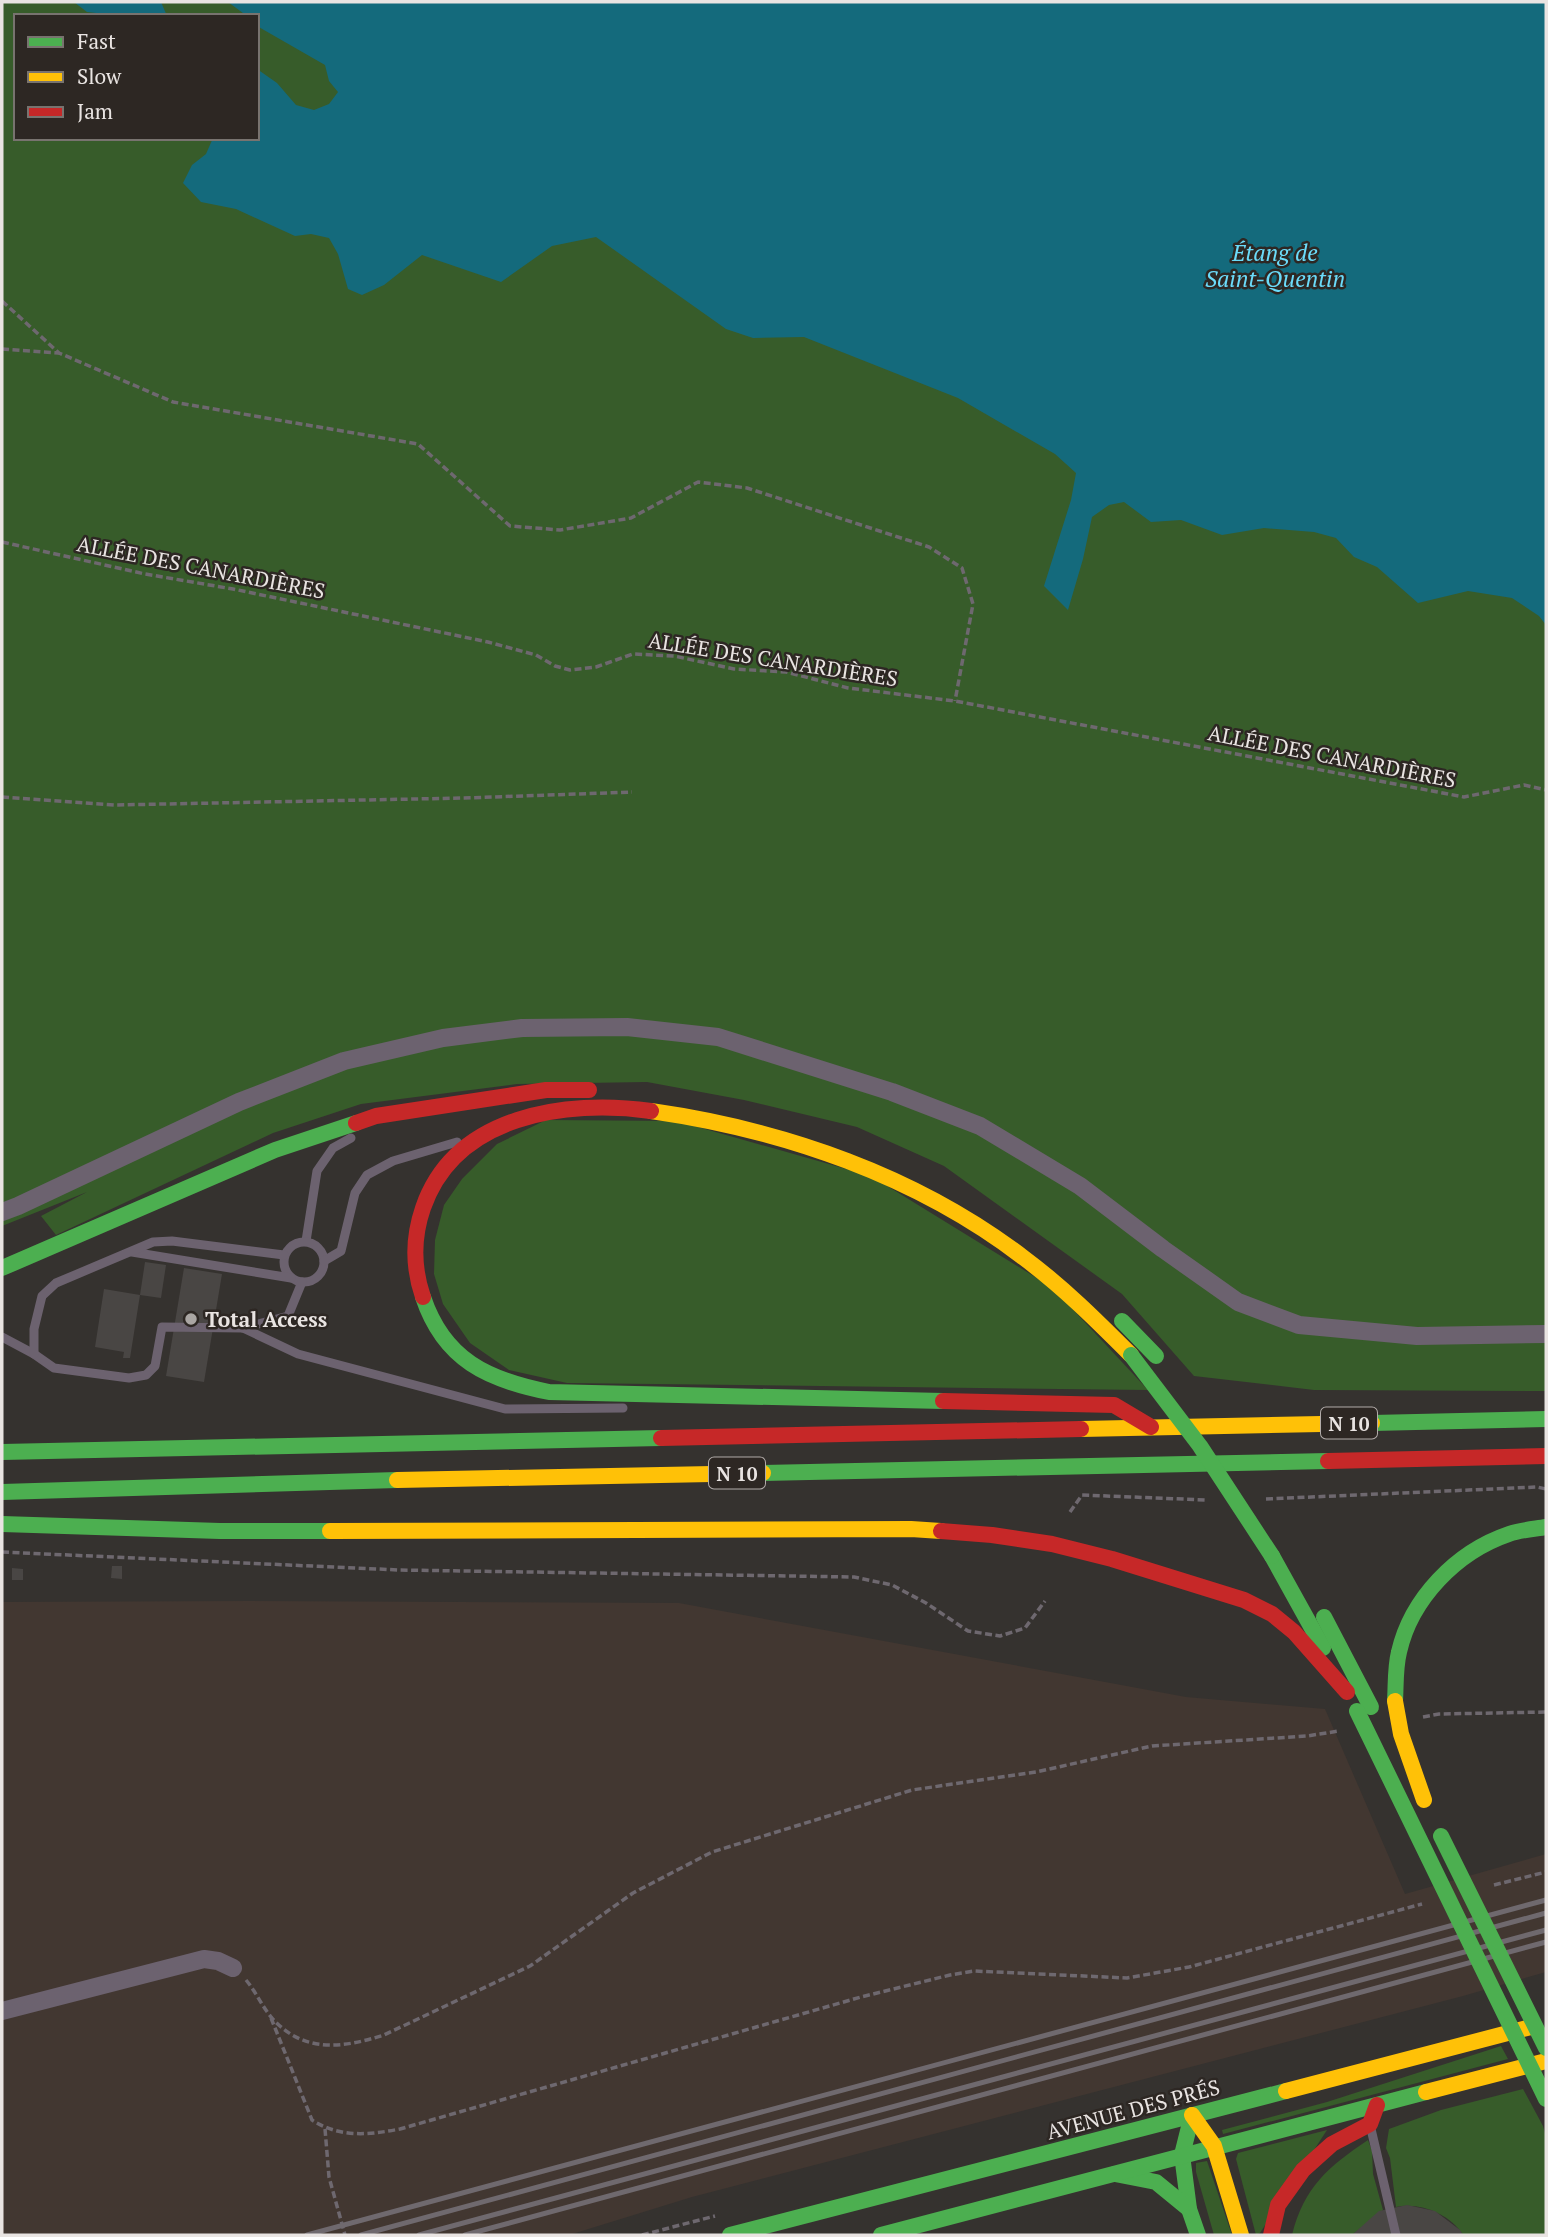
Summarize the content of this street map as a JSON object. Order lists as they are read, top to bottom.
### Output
{
  "streets": {
    "main road": ["N 10", "AVENUE DES PRÉS"],
    "path": ["ALLÉE DES CANARDIÈRES"]
  },
  "water": ["Étang de Saint-Quentin"],
  "places": ["Total Access"],
  "legend": ["Fast", "Slow", "Jam"]
}
